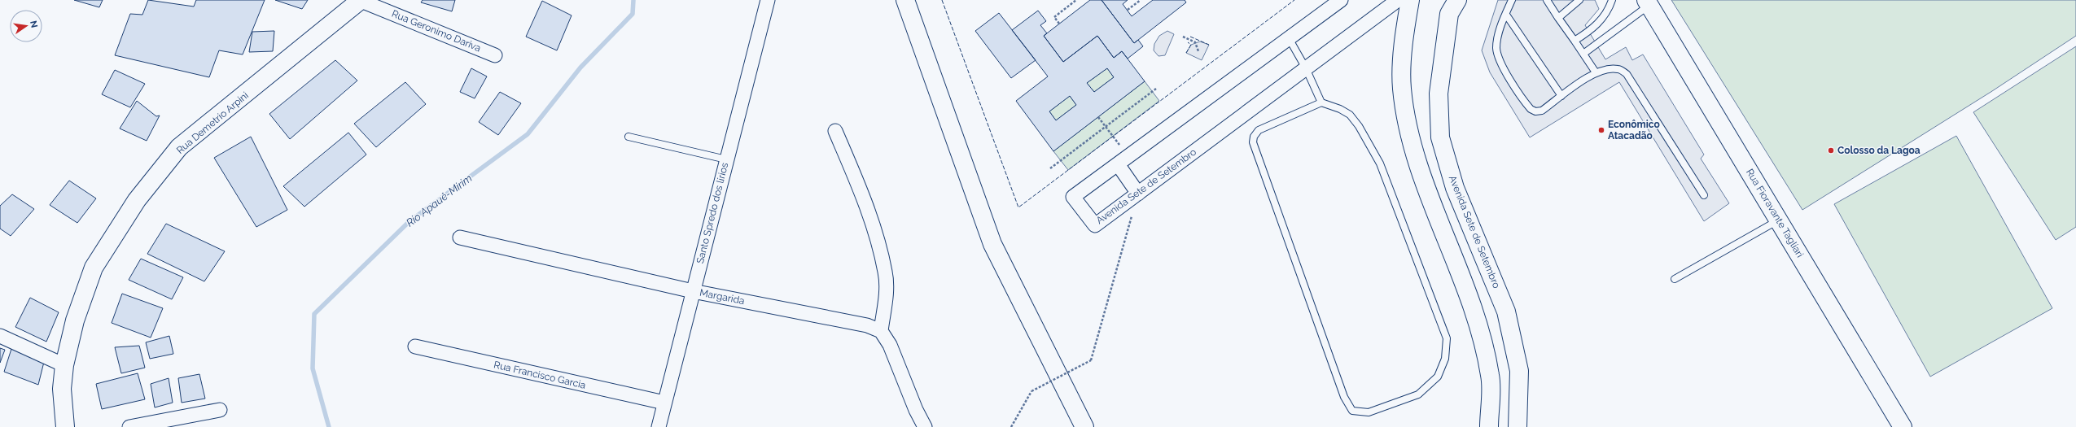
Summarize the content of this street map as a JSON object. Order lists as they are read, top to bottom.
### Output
{
  "streets": {
    "main road": ["Rua Demetrio Arpini", "Avenida Sete de Setembro", "Rua Fioravante Tagliari"],
    "street": [
      "Rua Geronimo Dariva",
      "Santo Spredo dos lírios",
      "Margarida",
      "Rua Francisco Garcia"
    ]
  },
  "crossings": [
    ["Rua Geronimo Dariva", "Rua Demetrio Arpini"],
    ["Santo Spredo dos lírios", "Margarida"],
    ["Santo Spredo dos lírios", "Rua Francisco Garcia"]
  ],
  "water": ["Rio Apauê-Mirim"],
  "places": ["Econômico Atacadão", "Colosso da Lagoa"],
  "north": "right"
}
